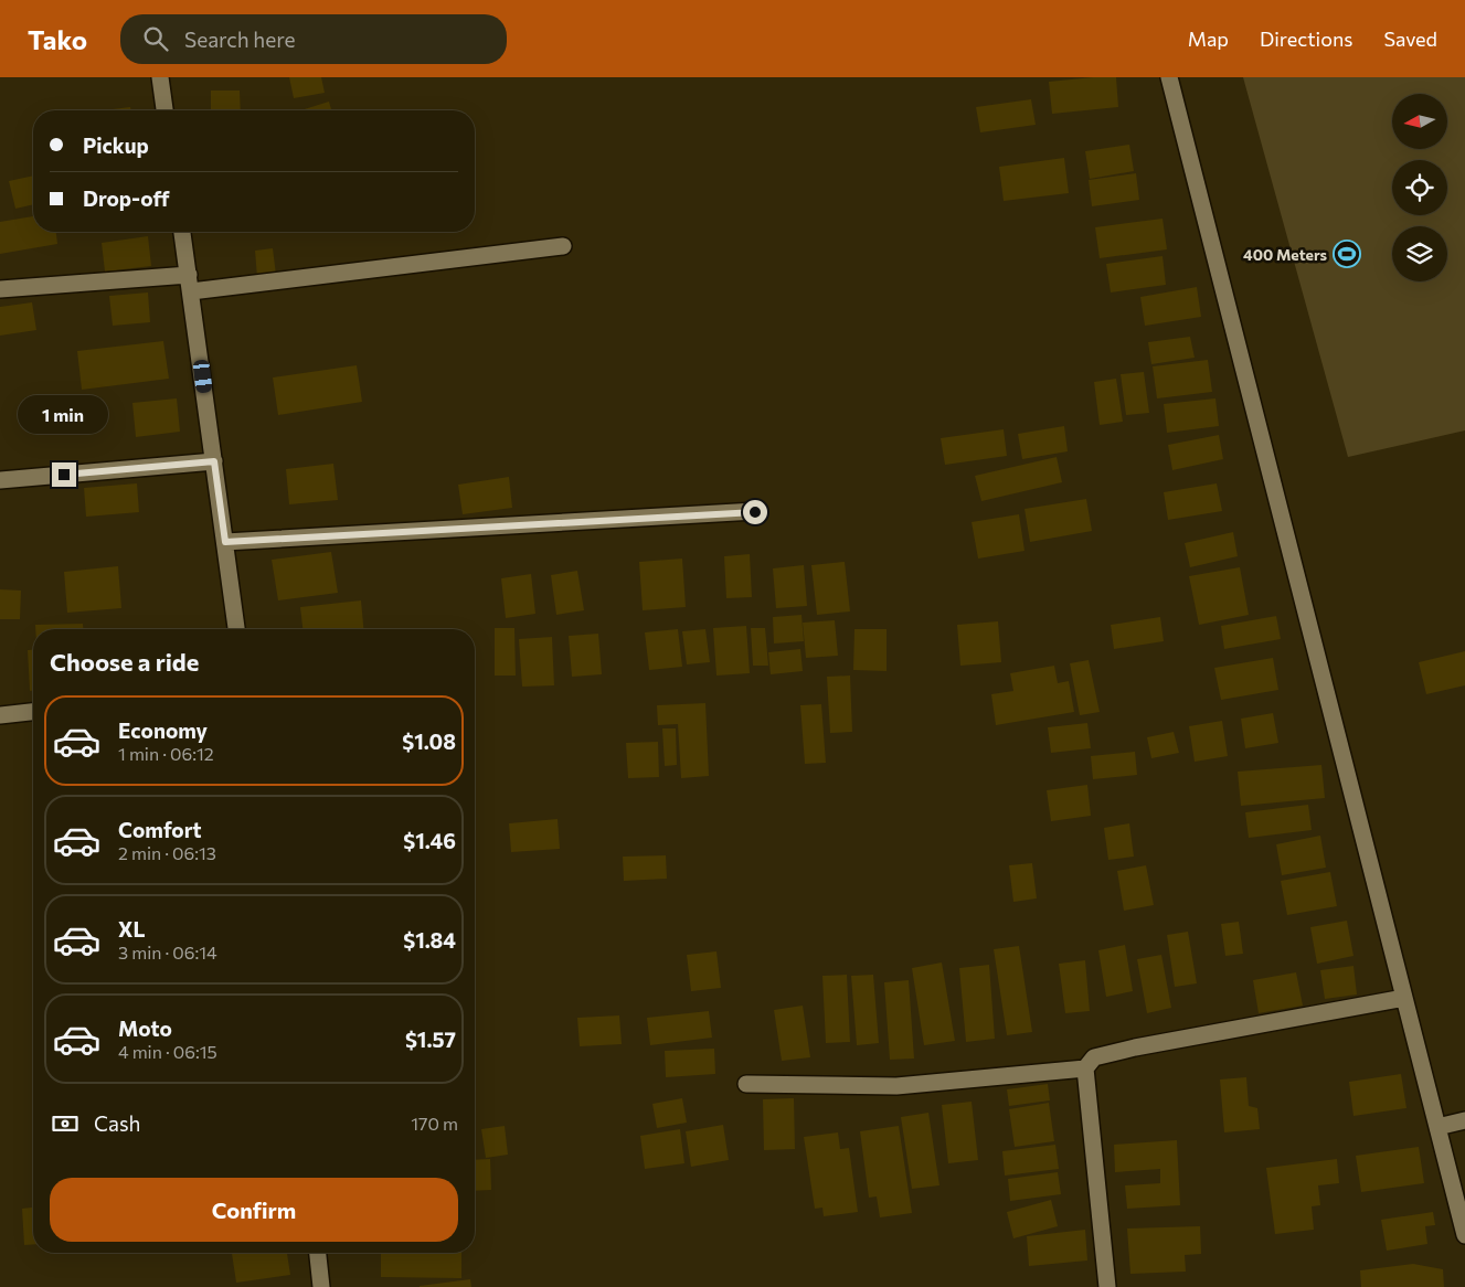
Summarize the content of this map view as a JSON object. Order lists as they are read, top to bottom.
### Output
{
  "places": {
    "sports": ["400 Meters"]
  },
  "north": "left",
  "page": {
    "header": "Tako",
    "search": "Search here",
    "nav": ["Map", "Directions", "Saved"],
    "banner": ["Pickup", "Drop-off"],
    "bubble": "1 min",
    "heading": "Choose a ride",
    "list": [
      {
        "name": "Economy",
        "note": "1 min · 06:12",
        "value": "$1.08"
      },
      {
        "name": "Comfort",
        "note": "2 min · 06:13",
        "value": "$1.46"
      },
      {
        "name": "XL",
        "note": "3 min · 06:14",
        "value": "$1.84"
      },
      {
        "name": "Moto",
        "note": "4 min · 06:15",
        "value": "$1.57"
      }
    ],
    "pay": ["Cash", "170 m"],
    "buttons": "Confirm"
  }
}
